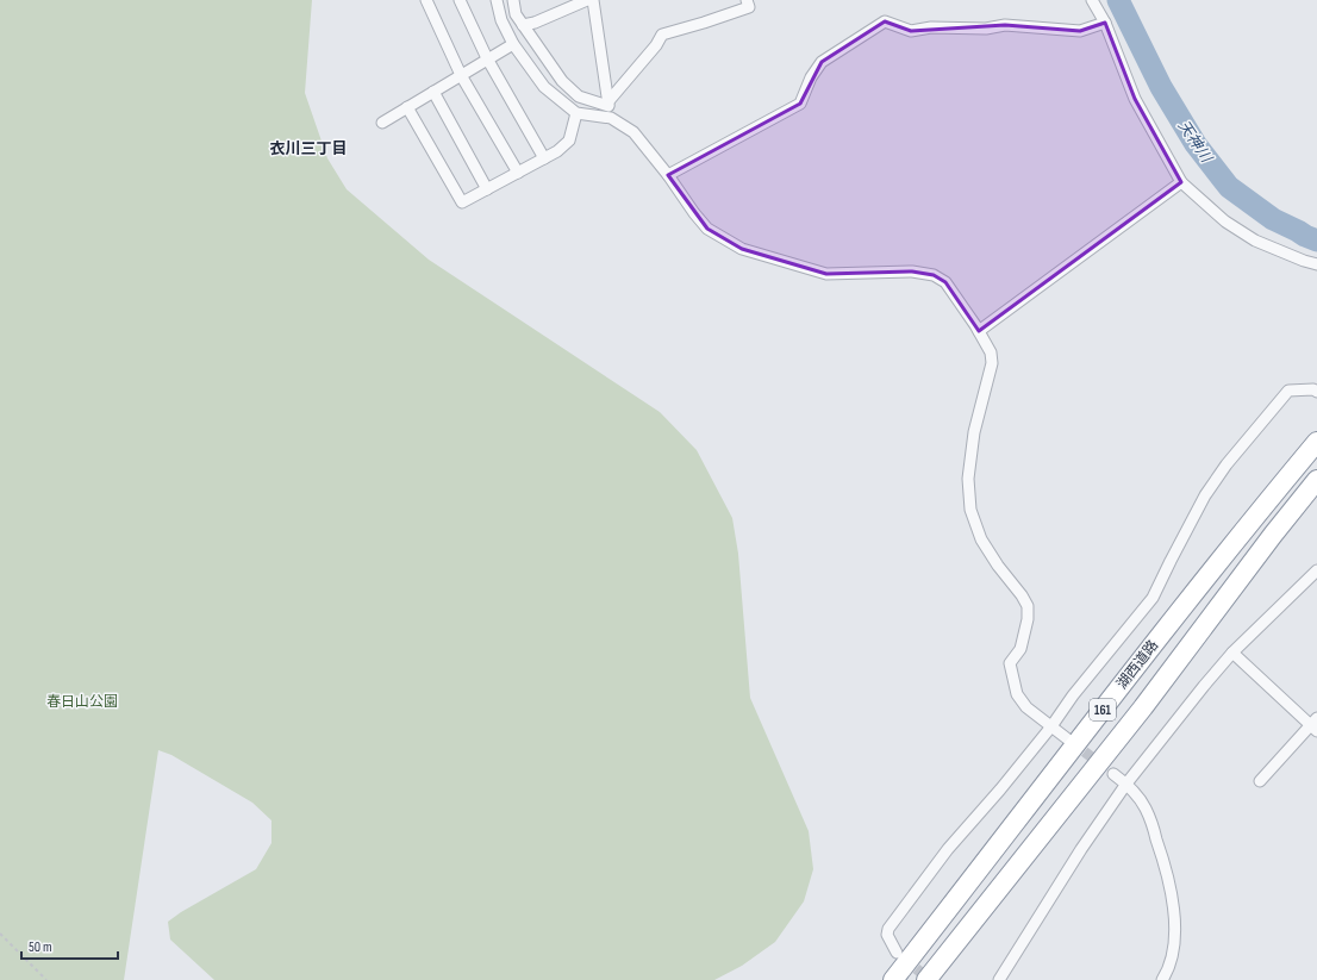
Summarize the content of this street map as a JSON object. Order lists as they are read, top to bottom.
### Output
{
  "streets": {
    "highway": ["湖西道路", "161"]
  },
  "districts": ["衣川三丁目"],
  "water": ["天神川"],
  "parks": ["春日山公園"],
  "scale_bar": "50 m"
}
